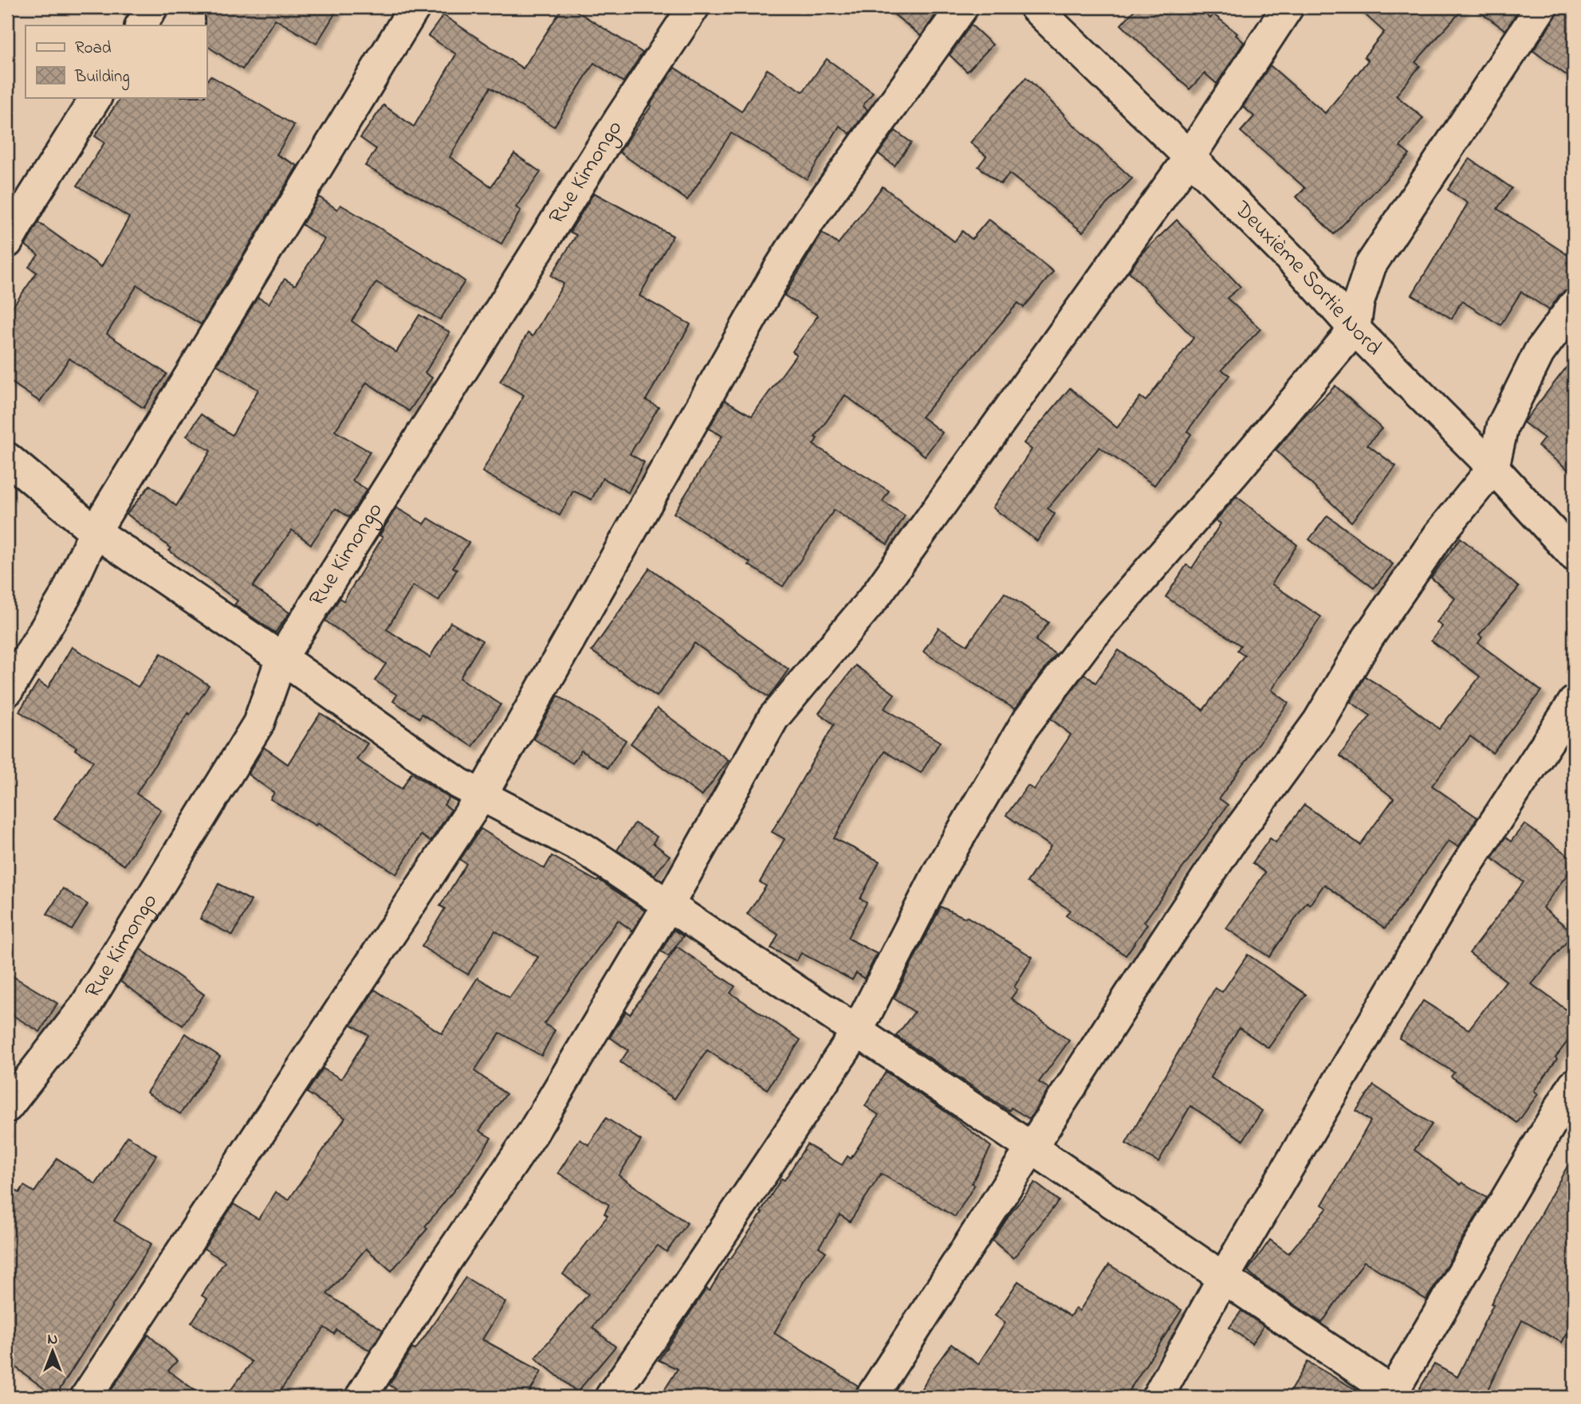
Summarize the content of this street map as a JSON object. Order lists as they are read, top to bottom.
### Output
{
  "streets": {
    "street": ["Rue Kimongo", "Deuxième Sortie Nord"]
  },
  "legend": ["Road", "Building"],
  "north": "top"
}
